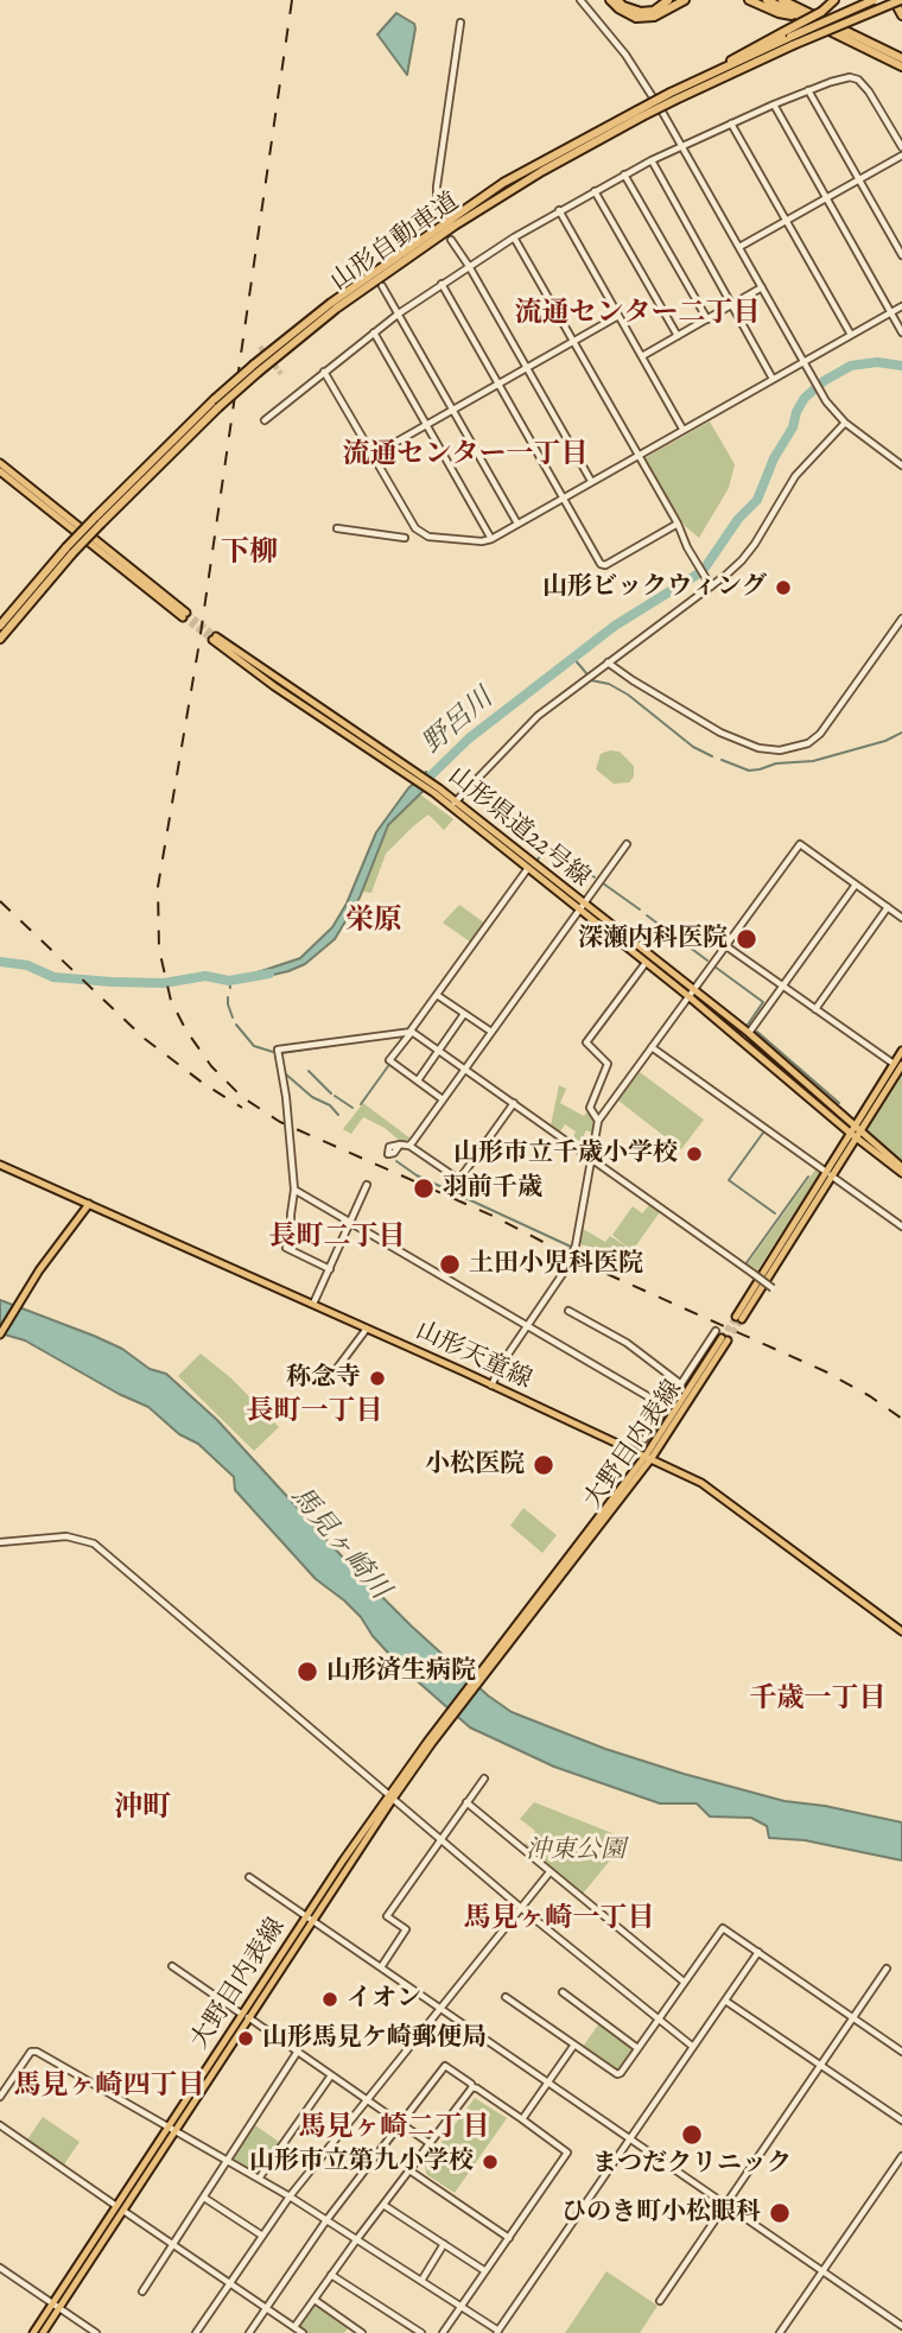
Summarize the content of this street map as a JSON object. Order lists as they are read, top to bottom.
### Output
{
  "streets": {
    "highway": ["山形自動車道"],
    "main road": ["山形県道22号線", "山形天童線", "大野目内表線"]
  },
  "crossings": [
    ["山形天童線", "大野目内表線"]
  ],
  "districts": [
    "流通センター二丁目",
    "流通センター一丁目",
    "下柳",
    "栄原",
    "長町二丁目",
    "長町一丁目",
    "千歳一丁目",
    "沖町",
    "馬見ヶ崎一丁目",
    "馬見ヶ崎四丁目",
    "馬見ヶ崎二丁目"
  ],
  "water": ["野呂川", "馬見ヶ崎川"],
  "parks": ["沖東公園"],
  "places": [
    "山形ビックウィング",
    "深瀬内科医院",
    "山形市立千歳小学校",
    "羽前千歳",
    "土田小児科医院",
    "称念寺",
    "小松医院",
    "山形済生病院",
    "イオン",
    "山形馬見ケ崎郵便局",
    "まつだクリニック",
    "山形市立第九小学校",
    "ひのき町小松眼科"
  ]
}
